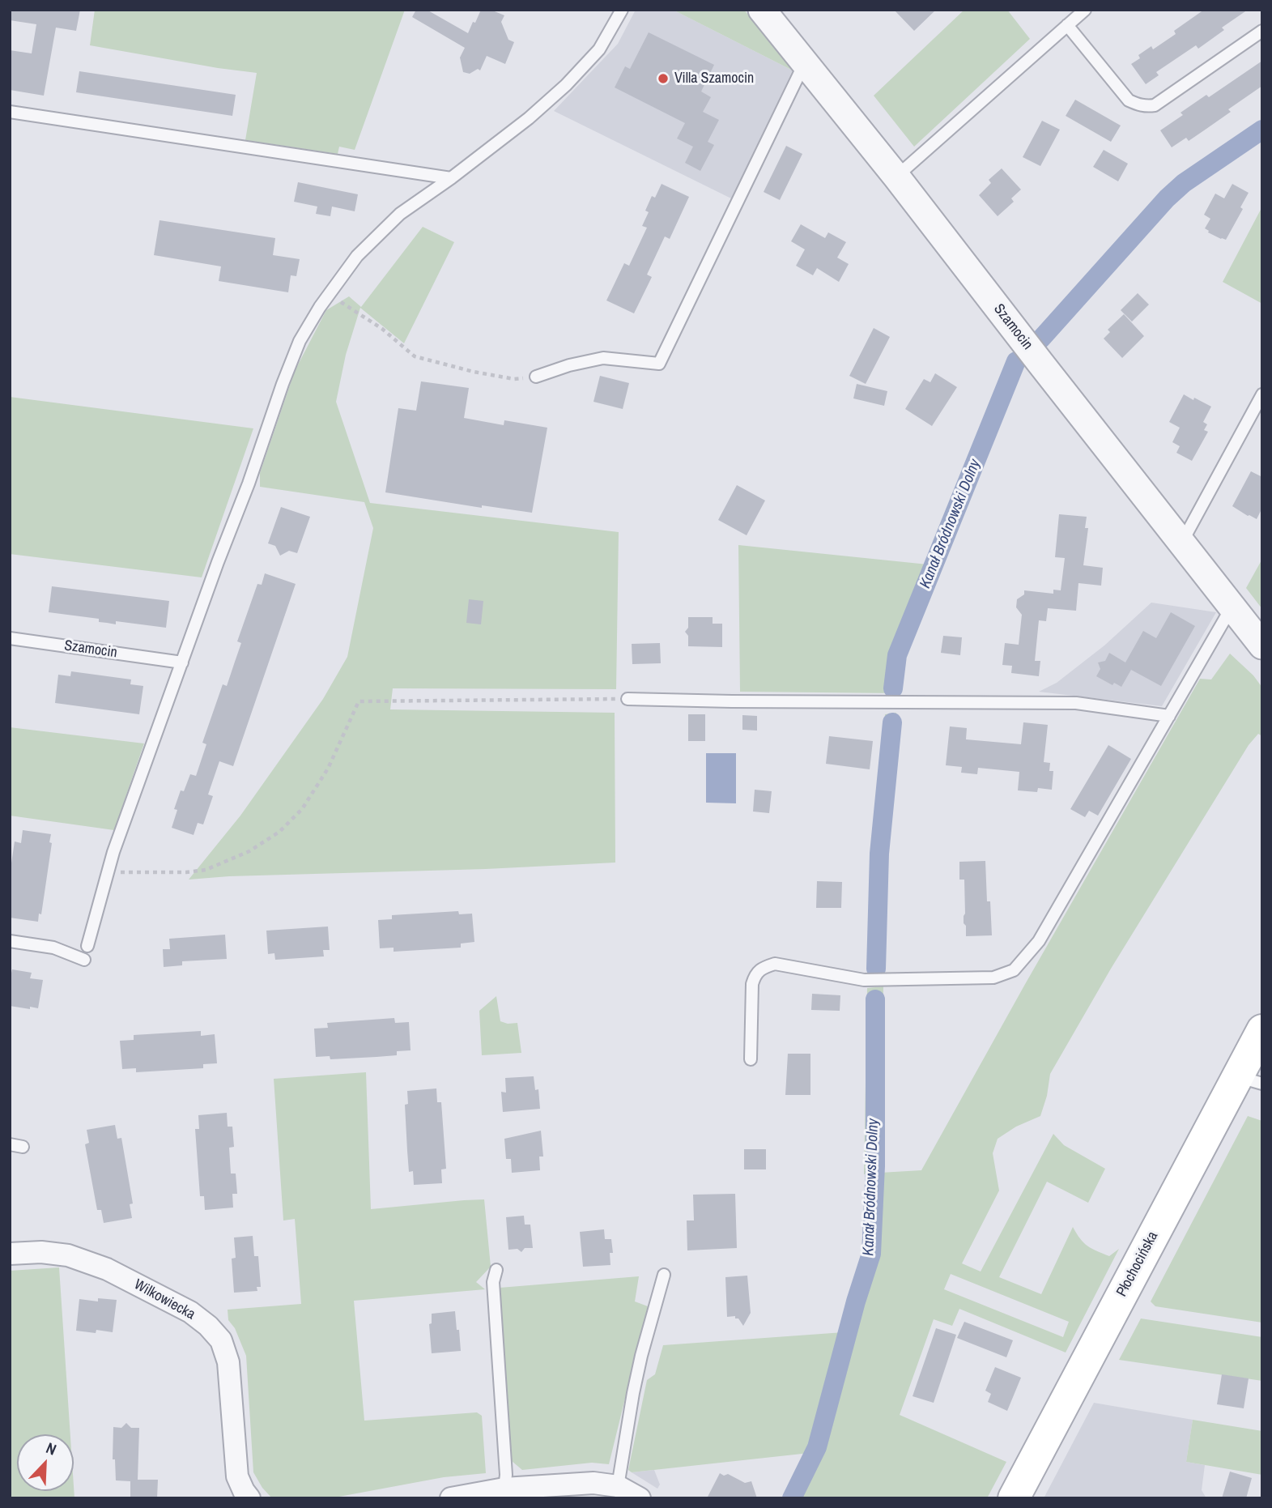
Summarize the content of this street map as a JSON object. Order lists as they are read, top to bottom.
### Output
{
  "streets": {
    "main road": ["Płochocińska"],
    "street": ["Szamocin", "Wilkowiecka"]
  },
  "water": ["Kanał Bródnowski Dolny"],
  "places": ["Villa Szamocin"],
  "north": "top right"
}
